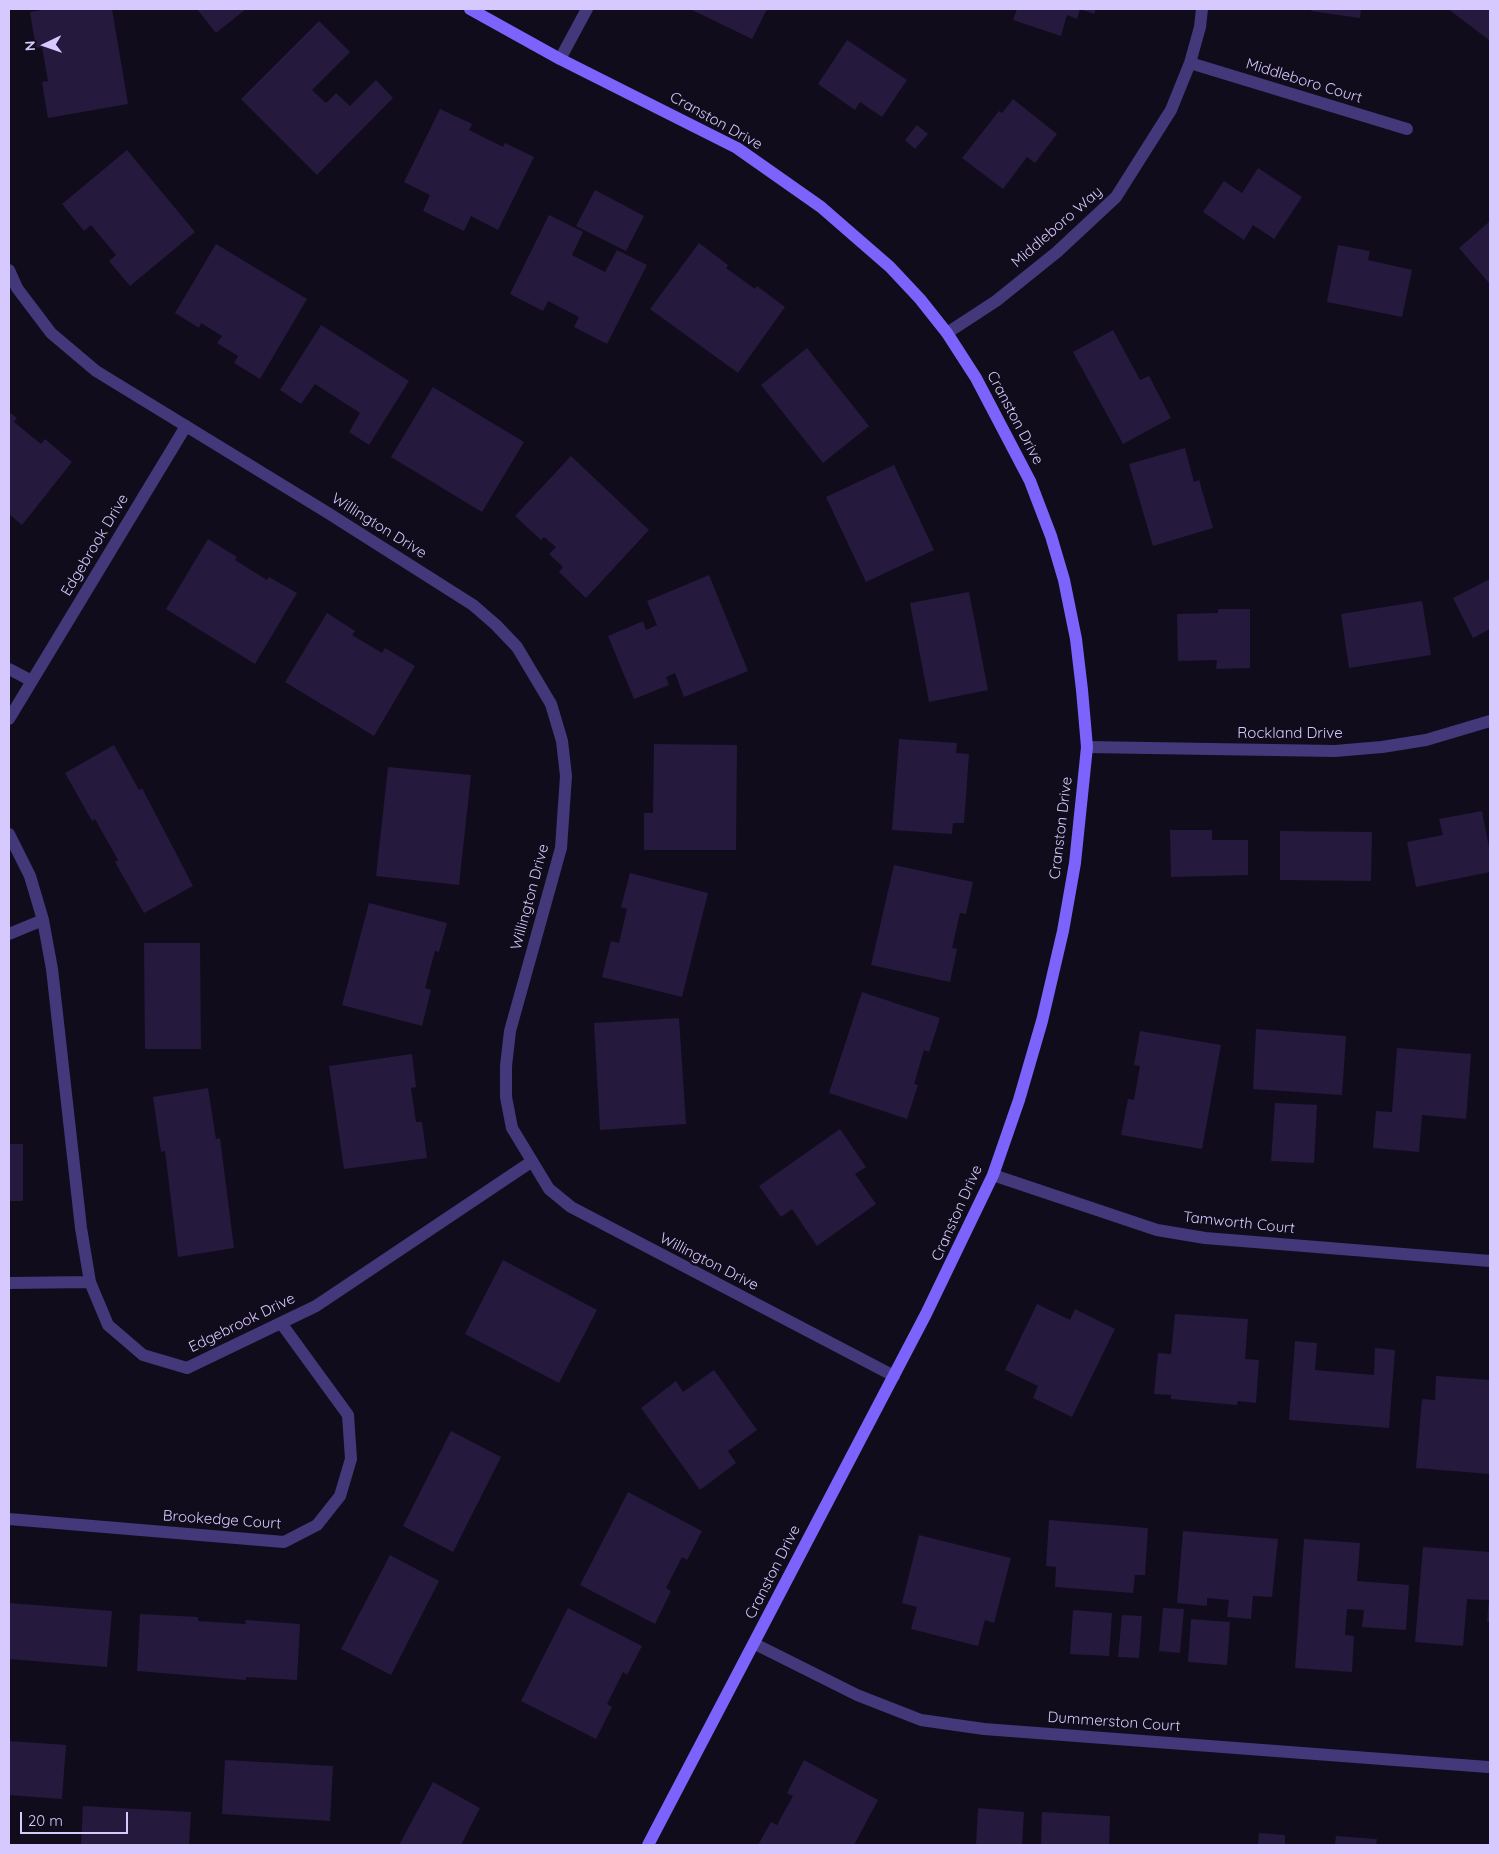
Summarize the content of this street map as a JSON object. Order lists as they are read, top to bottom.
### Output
{
  "streets": {
    "street": [
      "Middleboro Court",
      "Cranston Drive",
      "Middleboro Way",
      "Willington Drive",
      "Edgebrook Drive",
      "Rockland Drive",
      "Tamworth Court",
      "Brookedge Court",
      "Dummerston Court"
    ]
  },
  "crossings": [
    ["Middleboro Court", "Middleboro Way"],
    ["Cranston Drive", "Middleboro Way"],
    ["Cranston Drive", "Willington Drive"],
    ["Cranston Drive", "Rockland Drive"],
    ["Cranston Drive", "Tamworth Court"],
    ["Cranston Drive", "Dummerston Court"],
    ["Willington Drive", "Edgebrook Drive"],
    ["Edgebrook Drive", "Brookedge Court"]
  ],
  "scale_bar": "20 m",
  "north": "left"
}
